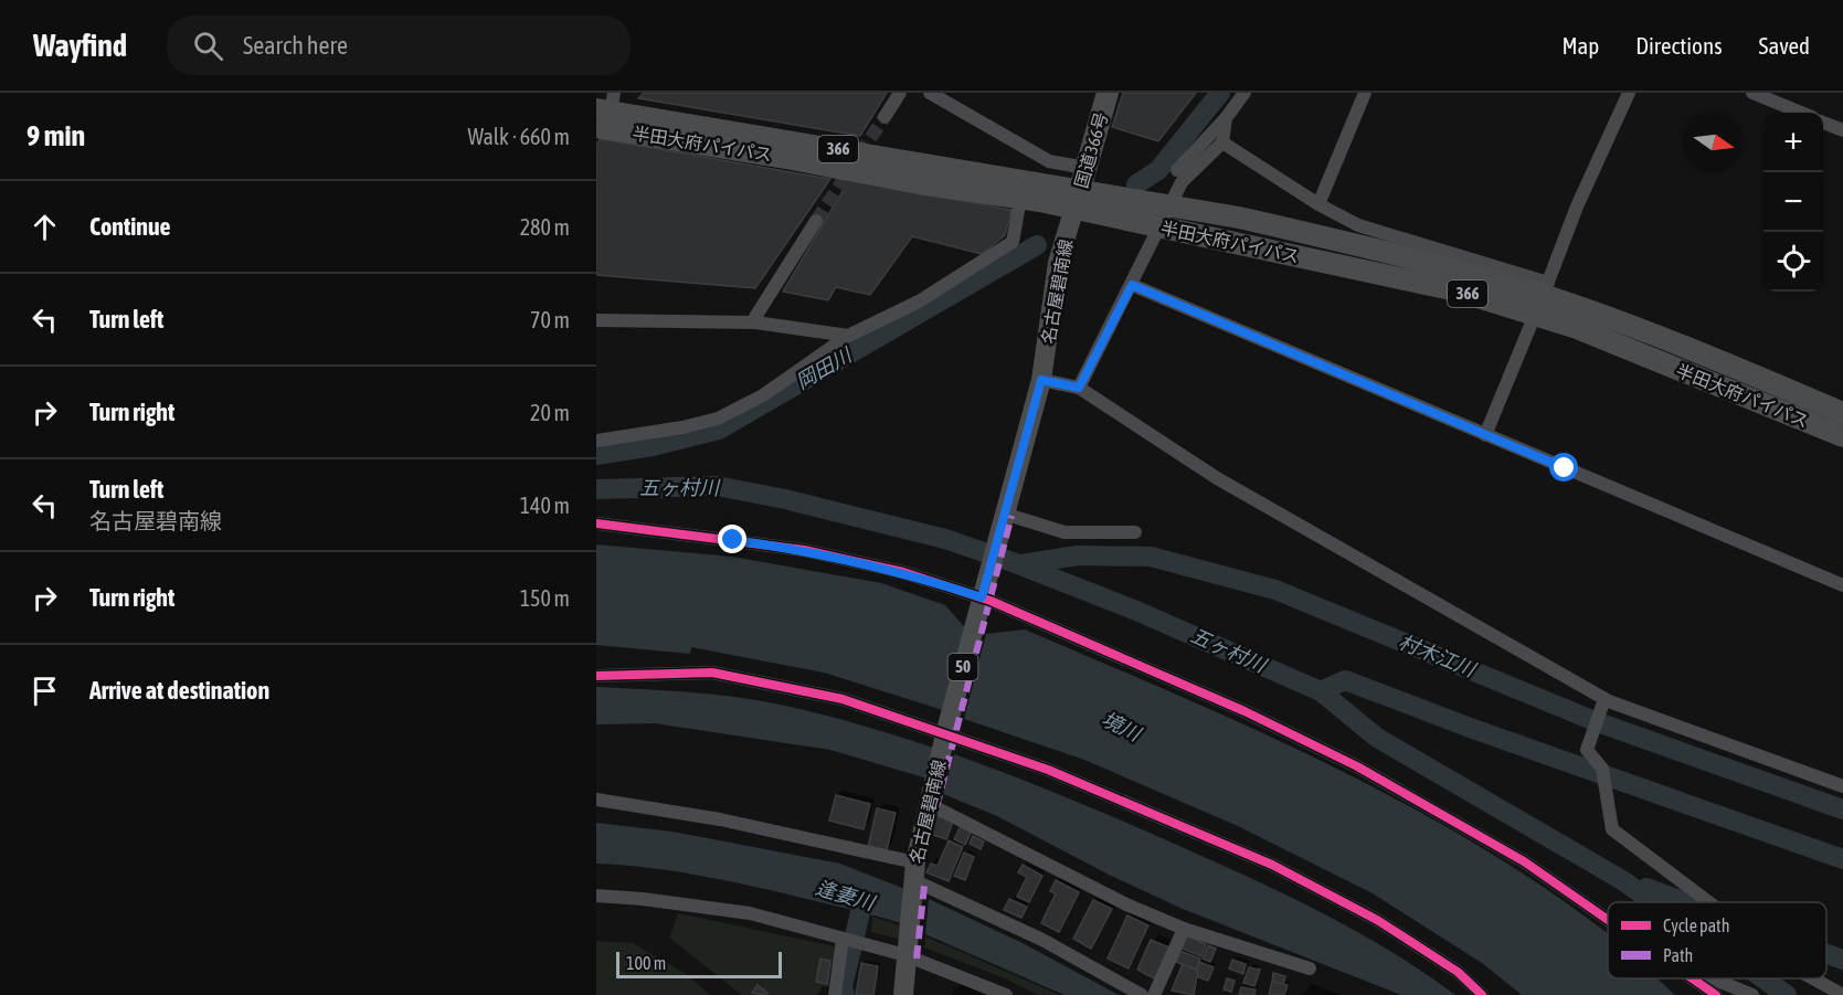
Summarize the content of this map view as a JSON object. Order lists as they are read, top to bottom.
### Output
{
  "streets": {
    "highway": ["半田大府パイパス", "366", "国道366号"],
    "main road": ["名古屋碧南線", "50"]
  },
  "crossings": [
    ["半田大府パイパス", "国道366号"],
    ["半田大府パイパス", "名古屋碧南線"],
    ["国道366号", "名古屋碧南線"]
  ],
  "water": [
    "岡田川",
    "五ヶ村川",
    "村木江川",
    "境川",
    "逢妻川"
  ],
  "legend": ["Cycle path", "Path"],
  "scale_bar": "100 m",
  "north": "right",
  "page": {
    "header": "Wayfind",
    "search": "Search here",
    "nav": ["Map", "Directions", "Saved"],
    "heading": ["9 min", "Walk · 660 m"],
    "map_buttons": ["+", "−"],
    "list": [
      ["Continue", "280 m"],
      ["Turn left", "70 m"],
      ["Turn right", "20 m"],
      ["Turn left", "名古屋碧南線", "140 m"],
      ["Turn right", "150 m"],
      "Arrive at destination"
    ],
    "scale": "100 m"
  }
}
